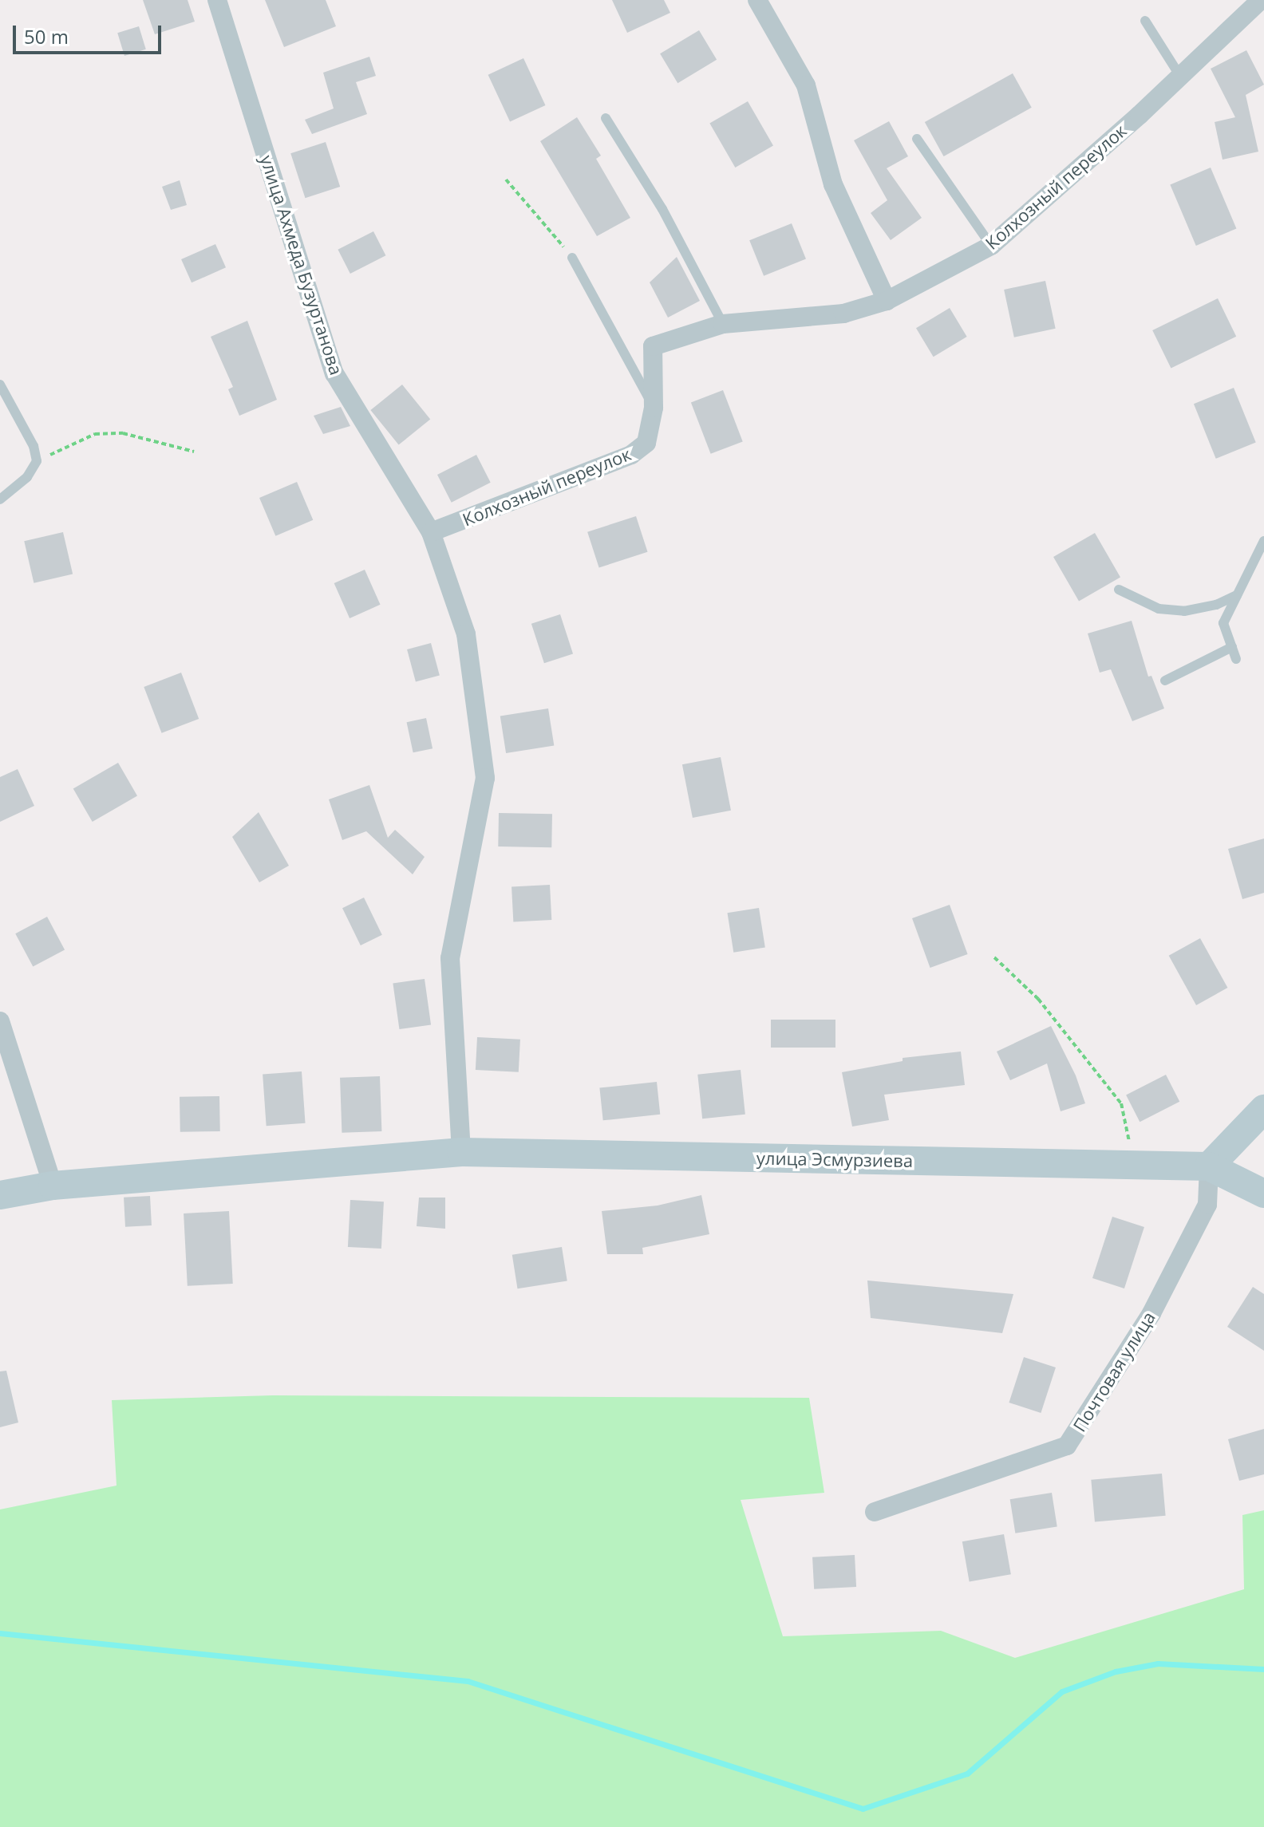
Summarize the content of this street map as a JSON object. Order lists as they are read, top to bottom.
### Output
{
  "streets": {
    "street": [
      "Колхозный переулок",
      "улица Ахмеда Бузуртанова",
      "улица Эсмурзиева",
      "Почтовая улица"
    ]
  },
  "crossings": [
    ["Колхозный переулок", "улица Ахмеда Бузуртанова"],
    ["улица Ахмеда Бузуртанова", "улица Эсмурзиева"],
    ["улица Эсмурзиева", "Почтовая улица"]
  ],
  "scale_bar": "50 m"
}
